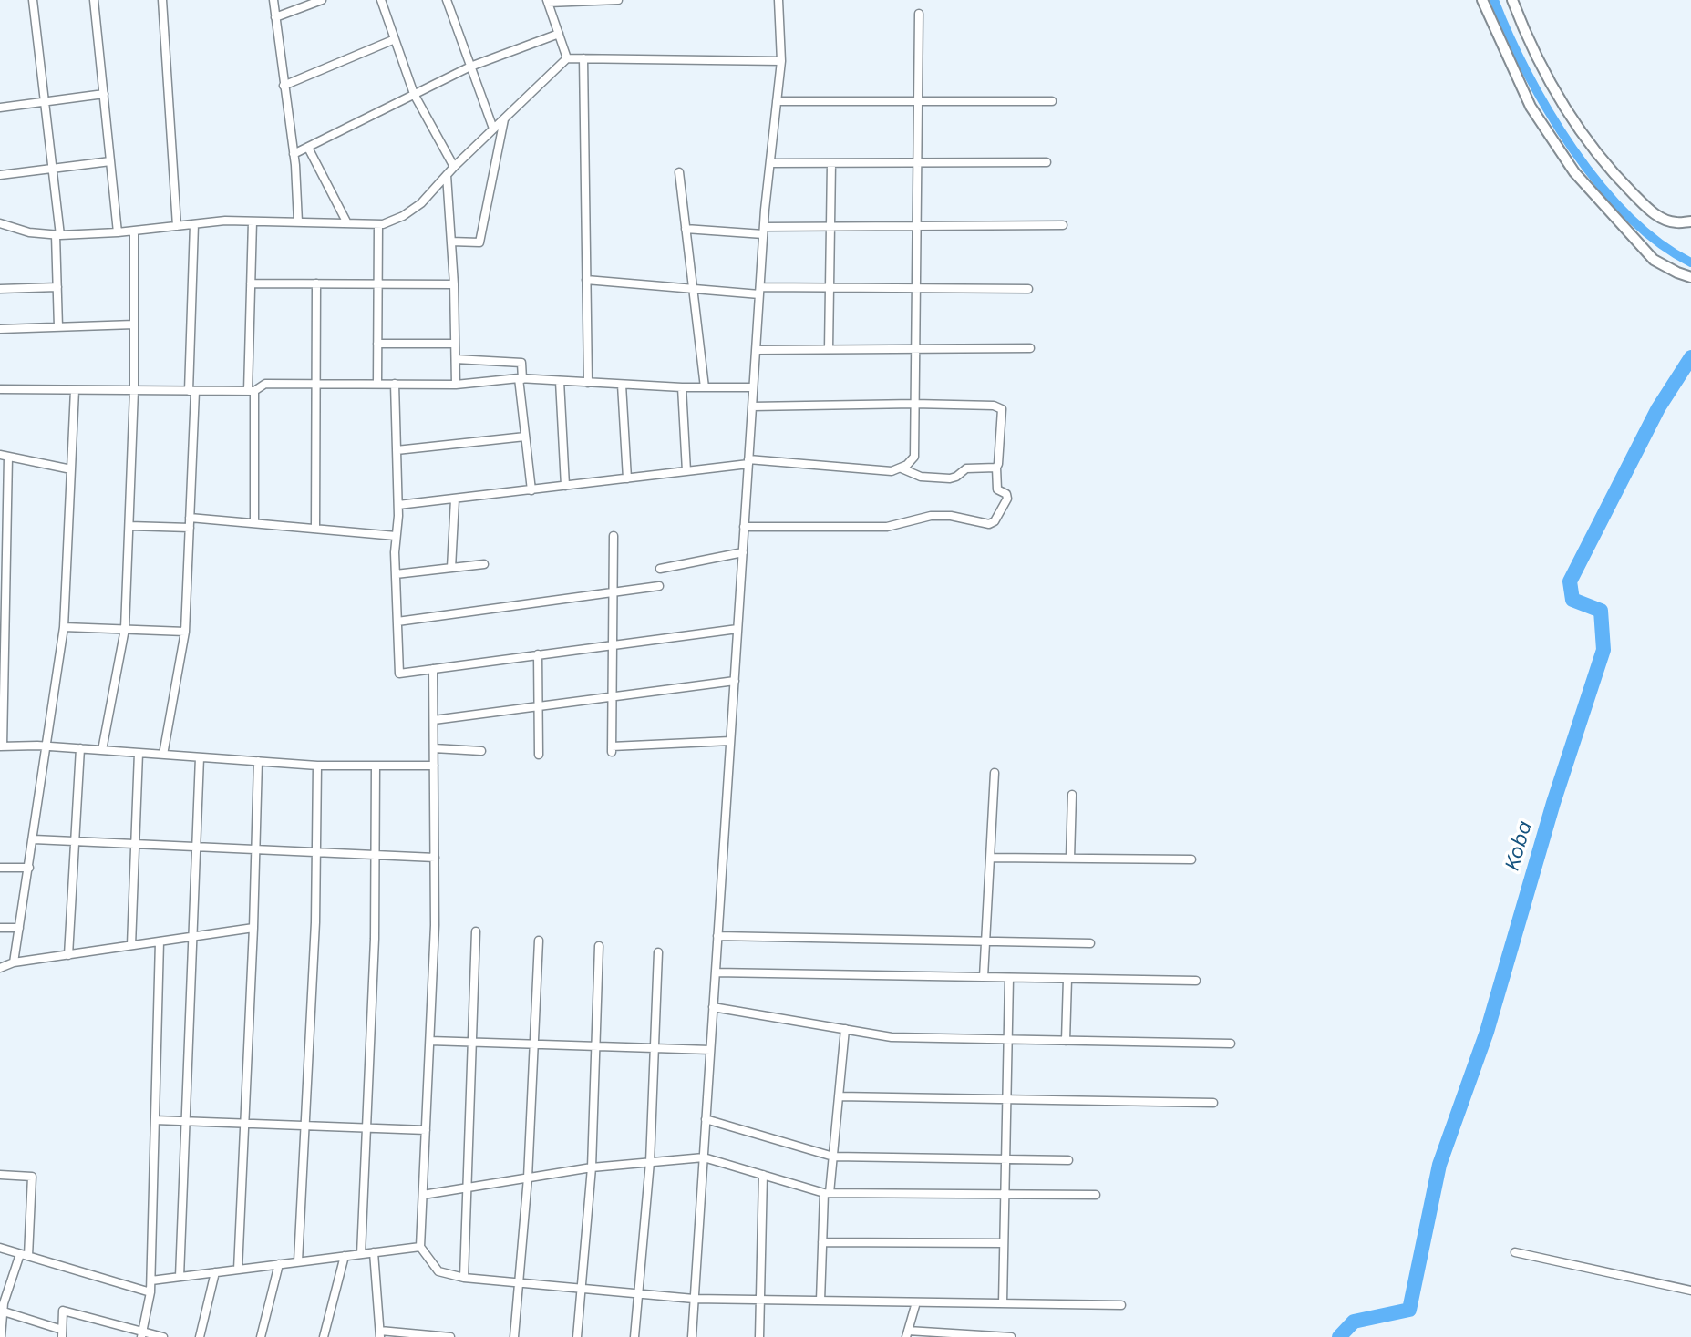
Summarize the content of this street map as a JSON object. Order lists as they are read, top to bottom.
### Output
{
  "water": ["Koba"]
}
